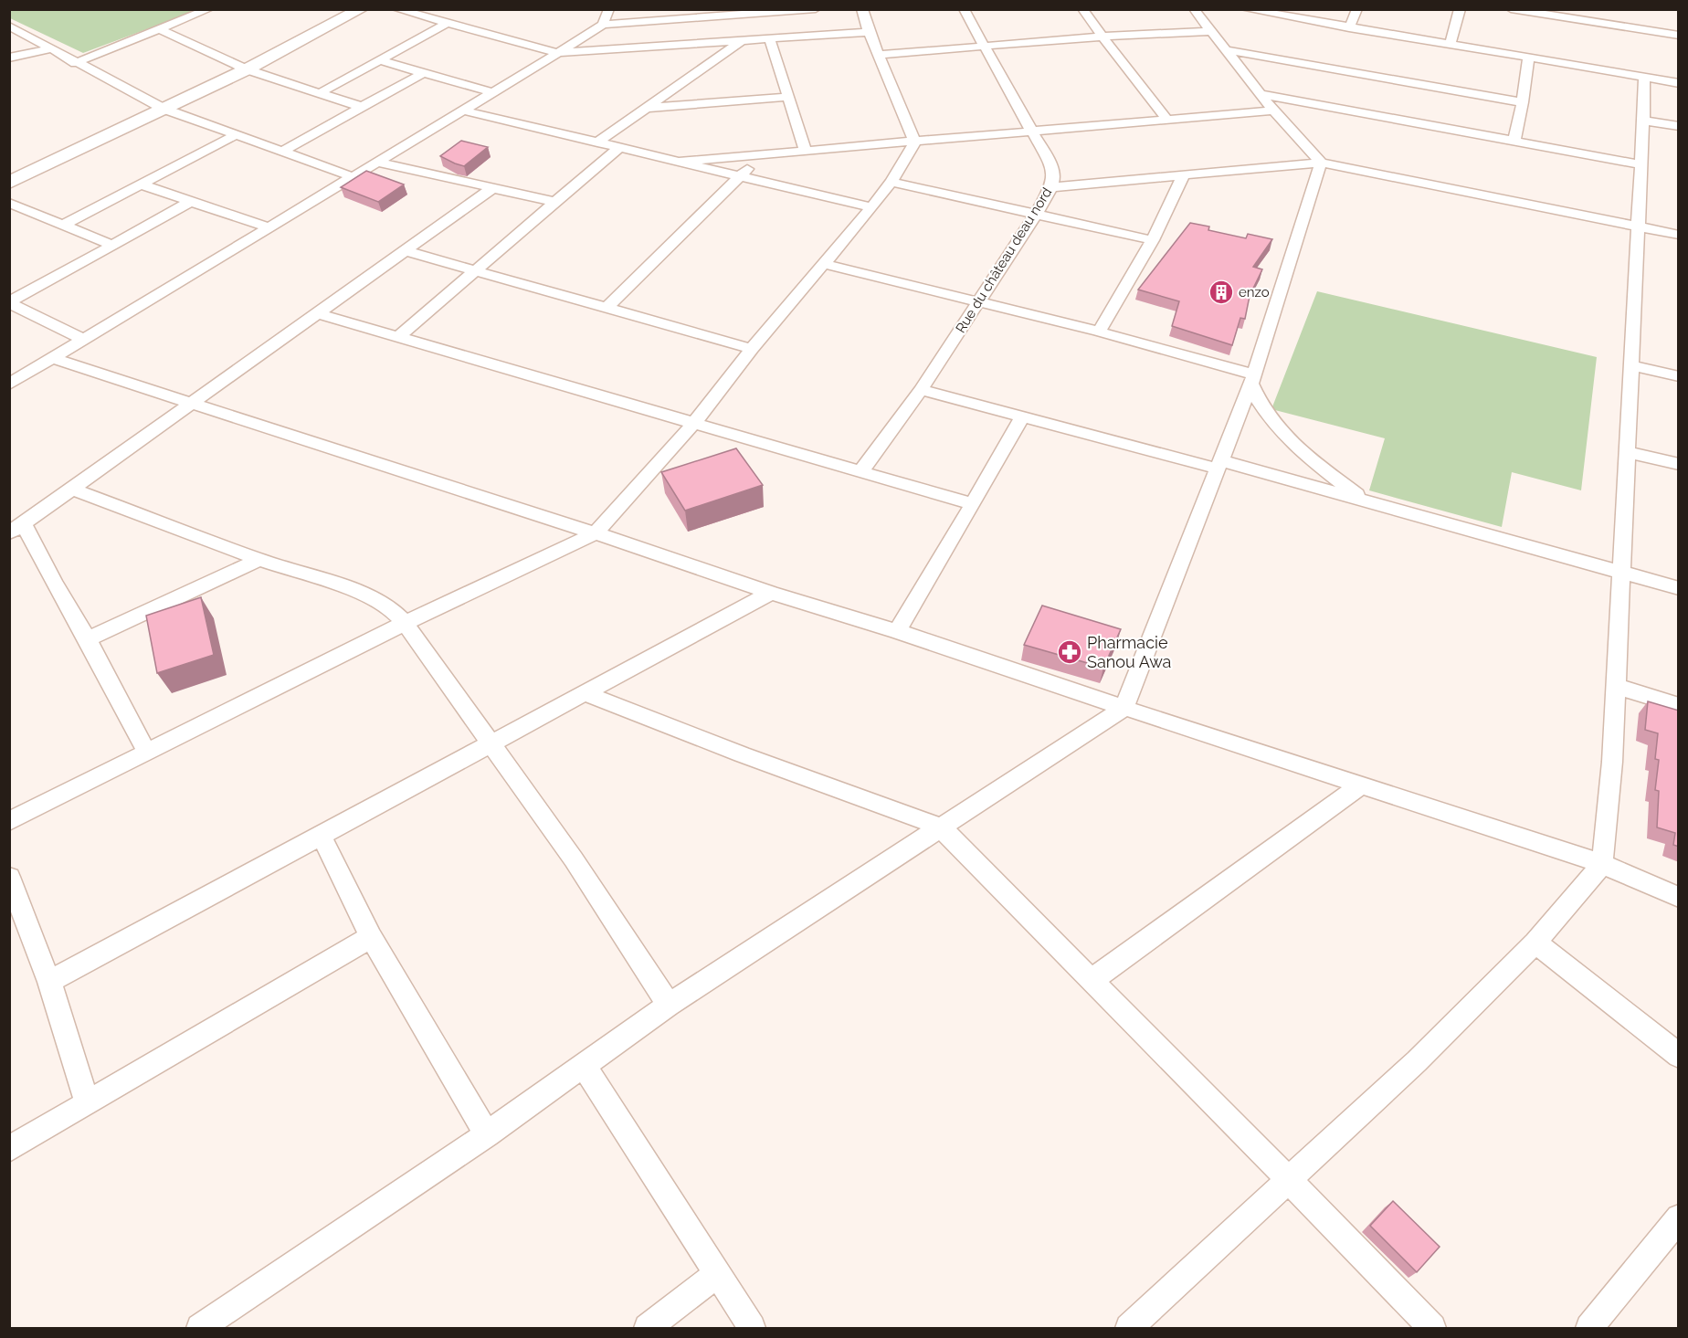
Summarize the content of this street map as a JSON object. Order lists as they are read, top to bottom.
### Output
{
  "streets": {
    "street": ["Rue du château deau nord"]
  },
  "places": {
    "building": ["enzo"],
    "pharmacy": ["Pharmacie Sanou Awa"]
  }
}
